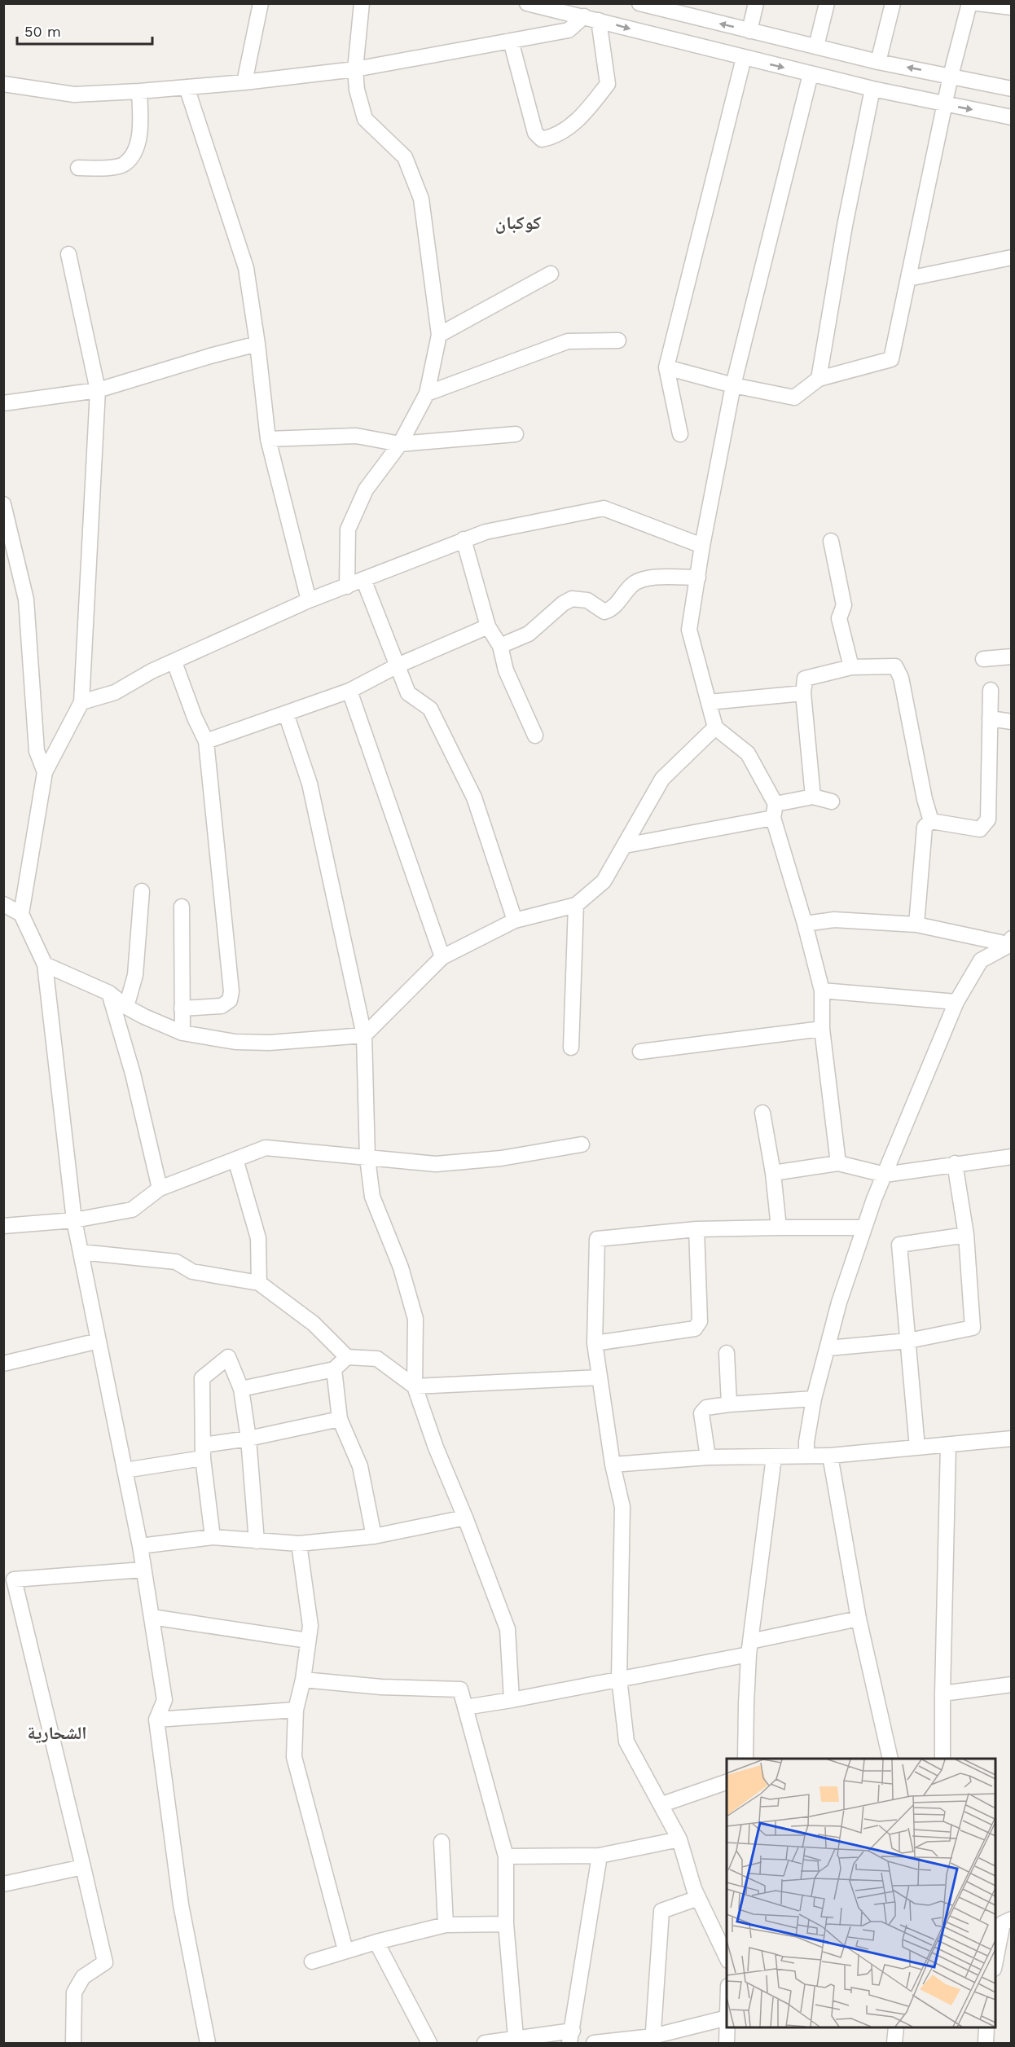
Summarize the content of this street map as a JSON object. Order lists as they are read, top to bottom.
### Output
{
  "districts": ["كوكبان", "الشحارية"],
  "scale_bar": "50 m"
}
